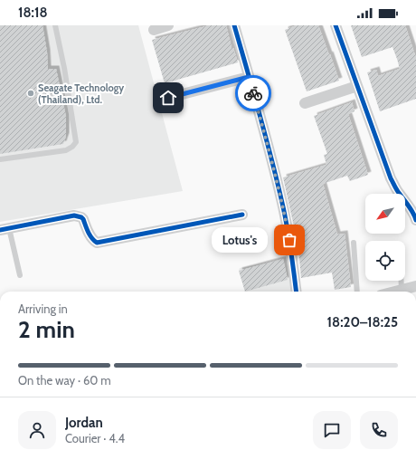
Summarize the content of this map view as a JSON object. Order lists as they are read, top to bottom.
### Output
{
  "places": ["Seagate Technology (Thailand), Ltd.", "Lotus's"],
  "north": "bottom left",
  "page": {
    "status": "18:18",
    "bubble": "Lotus's",
    "heading": ["2 min", "Arriving in", "18:20–18:25"],
    "panel": ["Jordan", "Courier · 4.4"],
    "bar": "On the way · 60 m"
  }
}
